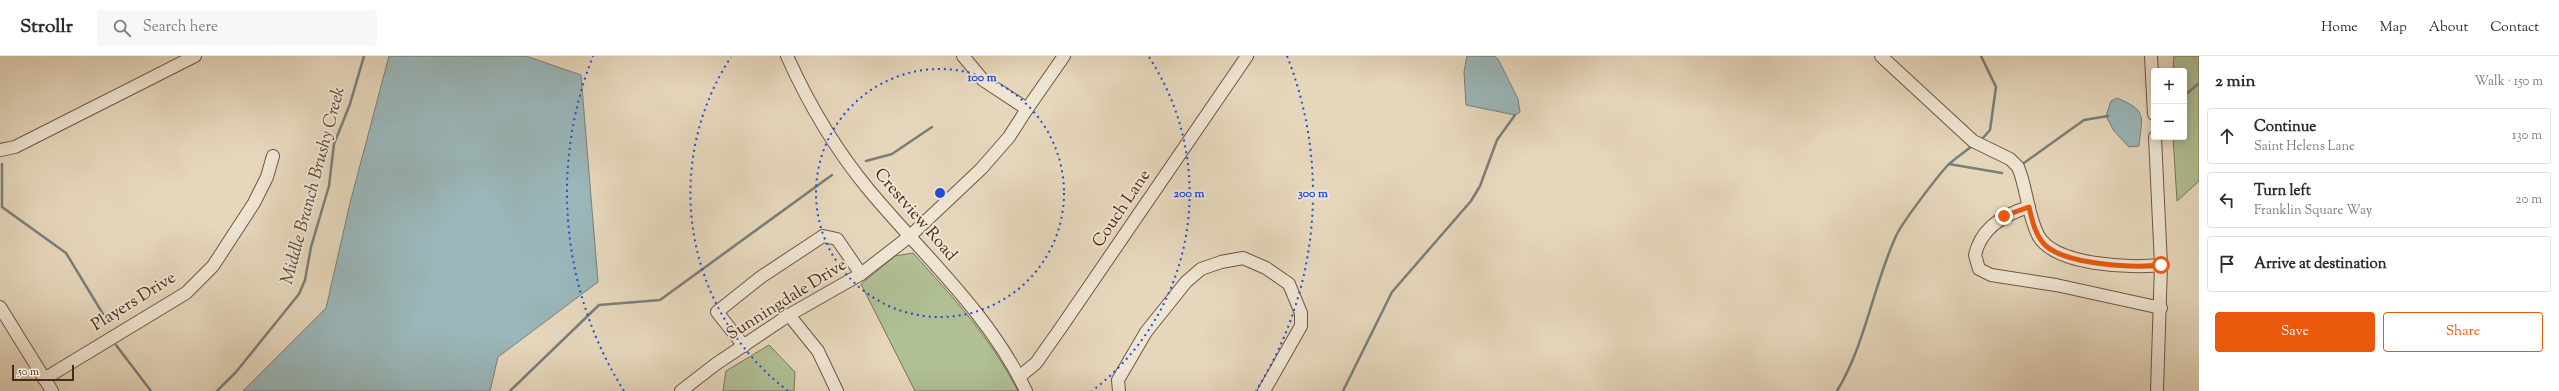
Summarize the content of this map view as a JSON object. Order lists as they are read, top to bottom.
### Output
{
  "streets": {
    "street": [
      "Couch Lane",
      "Crestview Road",
      "Sunningdale Drive",
      "Players Drive"
    ]
  },
  "crossings": [
    ["Couch Lane", "Crestview Road"],
    ["Crestview Road", "Sunningdale Drive"]
  ],
  "water": ["Middle Branch Brushy Creek"],
  "scale_bar": "50 m",
  "page": {
    "header": "Strollr",
    "search": "Search here",
    "nav": [
      "Home",
      "Map",
      "About",
      "Contact"
    ],
    "heading": ["2 min", "Walk · 150 m"],
    "map_buttons": ["+", "−"],
    "list": [
      ["Continue", "Saint Helens Lane", "130 m"],
      ["Turn left", "Franklin Square Way", "20 m"],
      "Arrive at destination"
    ],
    "buttons": ["Save", "Share"],
    "scale": "50 m"
  },
  "rings": ["100 m", "200 m", "300 m"]
}
